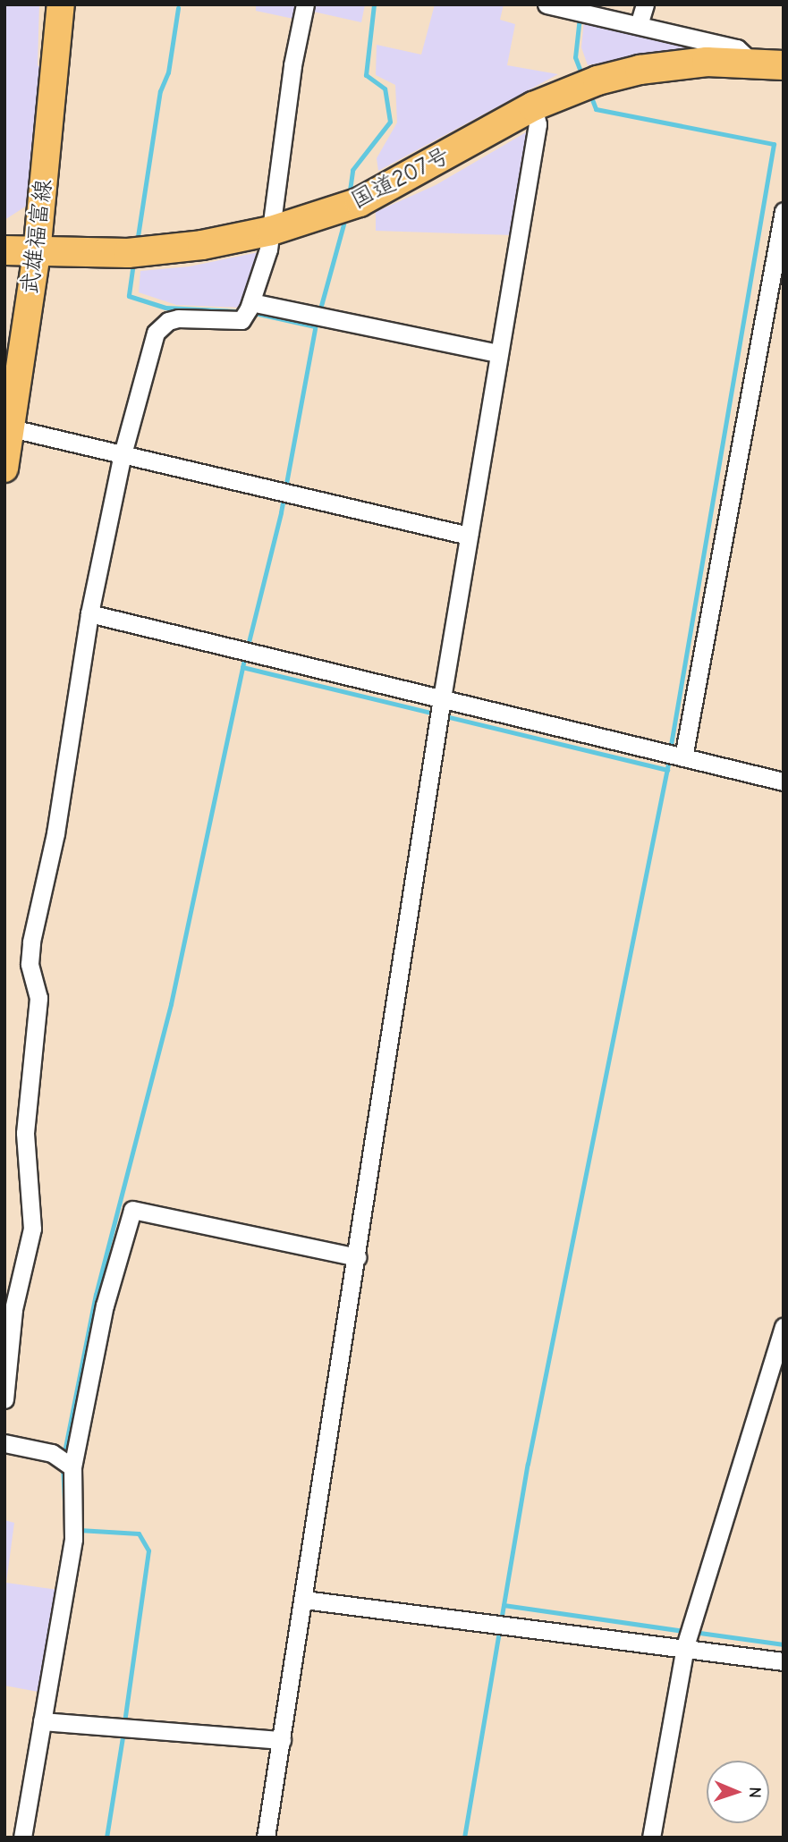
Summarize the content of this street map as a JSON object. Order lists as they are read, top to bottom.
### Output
{
  "streets": {
    "highway": ["国道207号"],
    "main road": ["武雄福富線"]
  },
  "crossings": [
    ["国道207号", "武雄福富線"]
  ],
  "north": "right"
}
